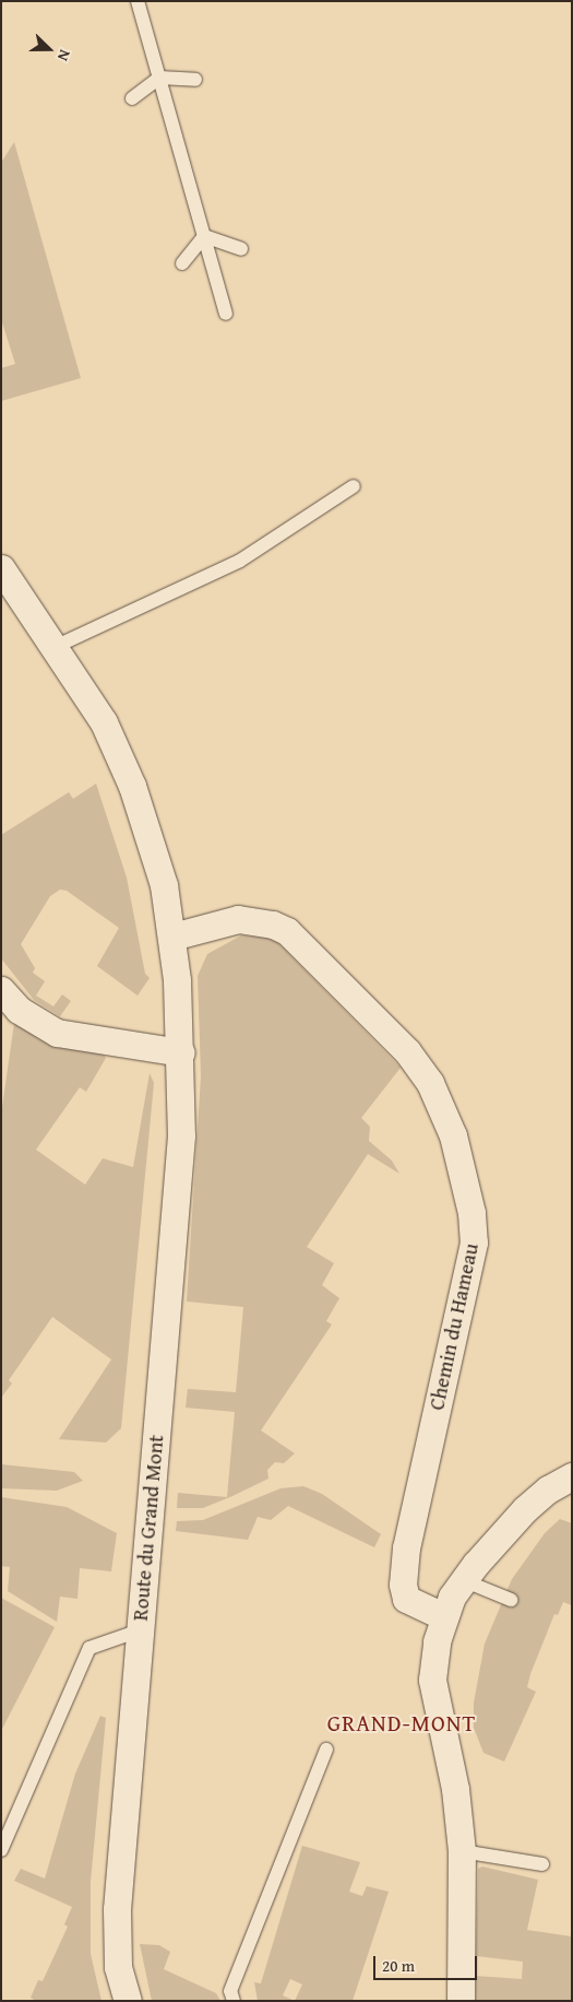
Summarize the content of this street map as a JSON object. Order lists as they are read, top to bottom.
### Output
{
  "streets": {
    "street": ["Chemin du Hameau", "Route du Grand Mont"]
  },
  "crossings": [
    ["Chemin du Hameau", "Route du Grand Mont"]
  ],
  "districts": ["GRAND-MONT"],
  "scale_bar": "20 m",
  "north": "right"
}
